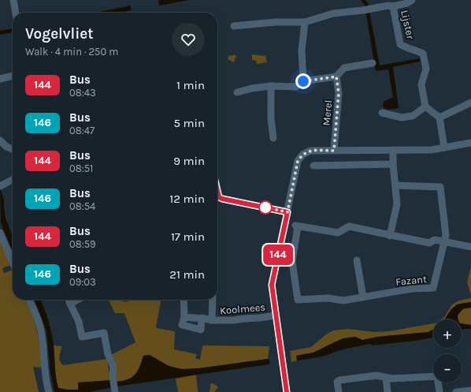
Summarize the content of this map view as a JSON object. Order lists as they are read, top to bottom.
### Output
{
  "streets": {
    "street": [
      "Lijster",
      "Merel",
      "Fazant",
      "Koolmees"
    ]
  },
  "lines": ["bus line 144"],
  "page": {
    "on_map": "144",
    "heading": ["Vogelvliet", "Walk · 4 min · 250 m"],
    "list": [
      {
        "mark": "144",
        "name": "Bus",
        "note": "08:43",
        "value": "1 min"
      },
      {
        "mark": "146",
        "name": "Bus",
        "note": "08:47",
        "value": "5 min"
      },
      {
        "mark": "144",
        "name": "Bus",
        "note": "08:51",
        "value": "9 min"
      },
      {
        "mark": "146",
        "name": "Bus",
        "note": "08:54",
        "value": "12 min"
      },
      {
        "mark": "144",
        "name": "Bus",
        "note": "08:59",
        "value": "17 min"
      },
      {
        "mark": "146",
        "name": "Bus",
        "note": "09:03",
        "value": "21 min"
      }
    ],
    "map_buttons": ["+", "−"]
  }
}
